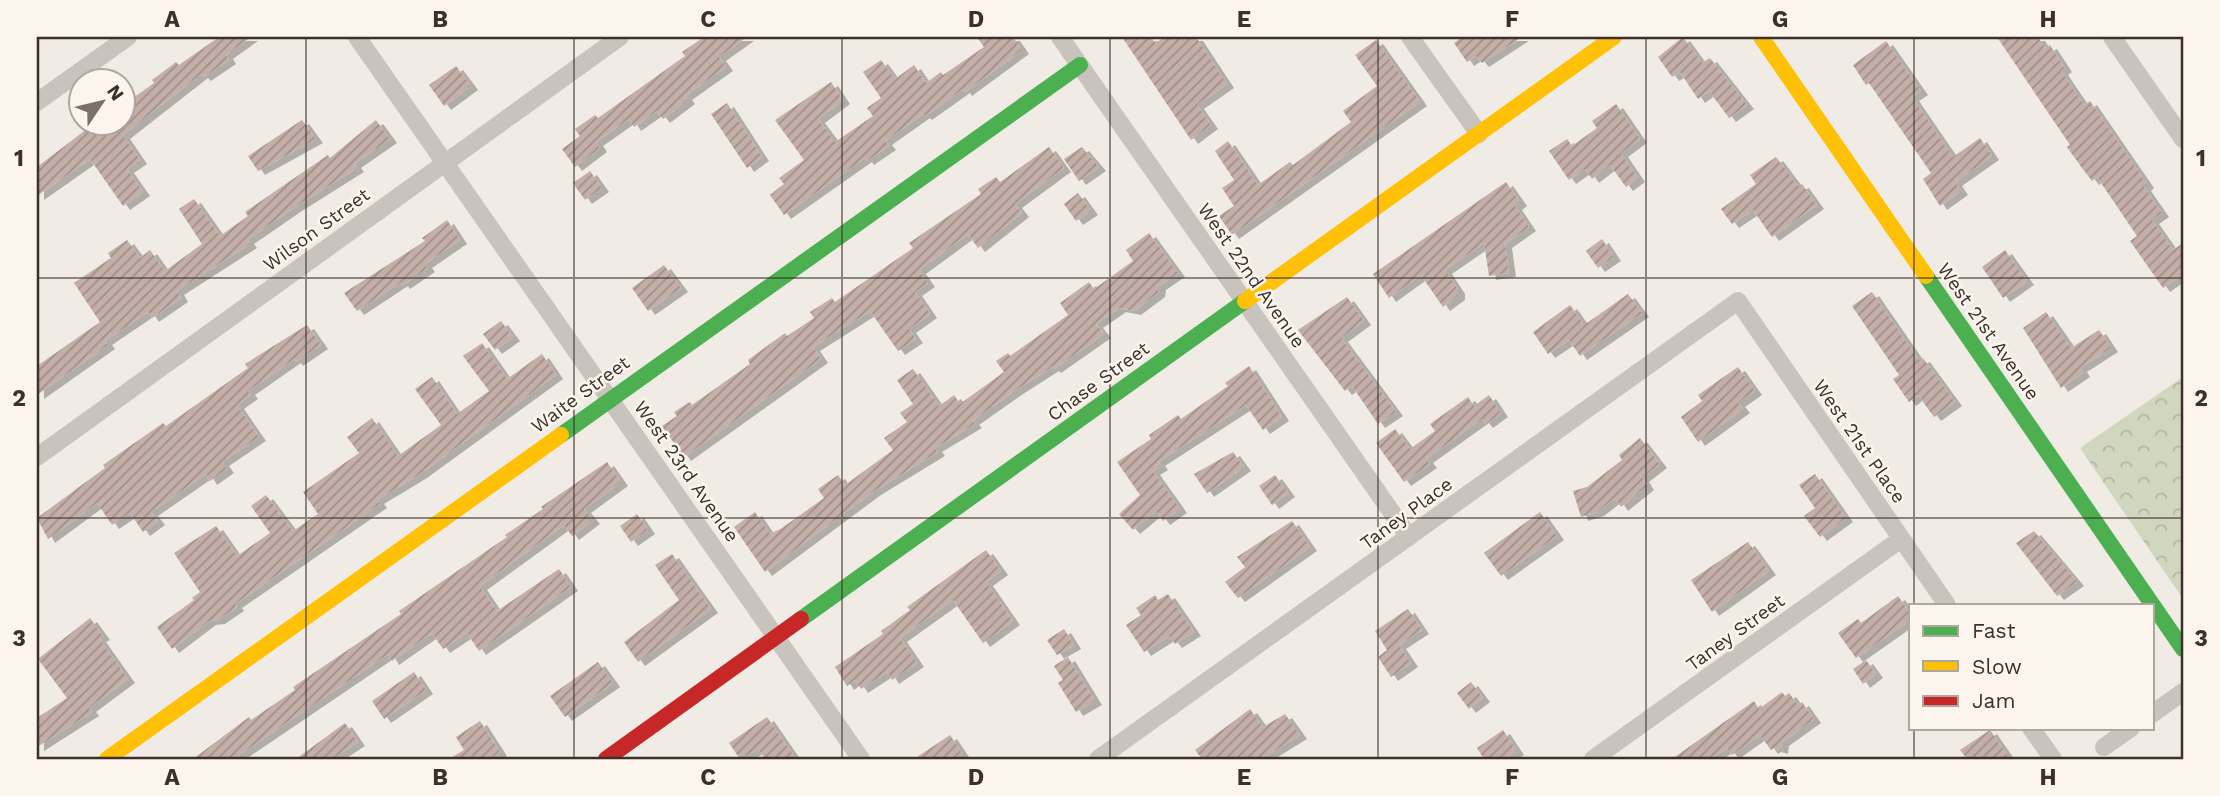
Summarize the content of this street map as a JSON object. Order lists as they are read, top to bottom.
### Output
{
  "streets": {
    "street": [
      "Wilson Street",
      "West 22nd Avenue",
      "West 21st Avenue",
      "Chase Street",
      "Waite Street",
      "West 21st Place",
      "West 23rd Avenue",
      "Taney Place",
      "Taney Street"
    ]
  },
  "crossings": [
    ["Wilson Street", "West 23rd Avenue"],
    ["West 22nd Avenue", "Chase Street"],
    ["West 22nd Avenue", "Waite Street"],
    ["West 22nd Avenue", "Taney Place"],
    ["Chase Street", "West 23rd Avenue"],
    ["Waite Street", "West 23rd Avenue"],
    ["West 21st Place", "Taney Place"],
    ["West 21st Place", "Taney Street"]
  ],
  "legend": ["Fast", "Slow", "Jam"],
  "north": "top right",
  "grid": {
    "columns": [
      "A",
      "B",
      "C",
      "D",
      "E",
      "F",
      "G",
      "H"
    ],
    "rows": ["1", "2", "3"]
  }
}
